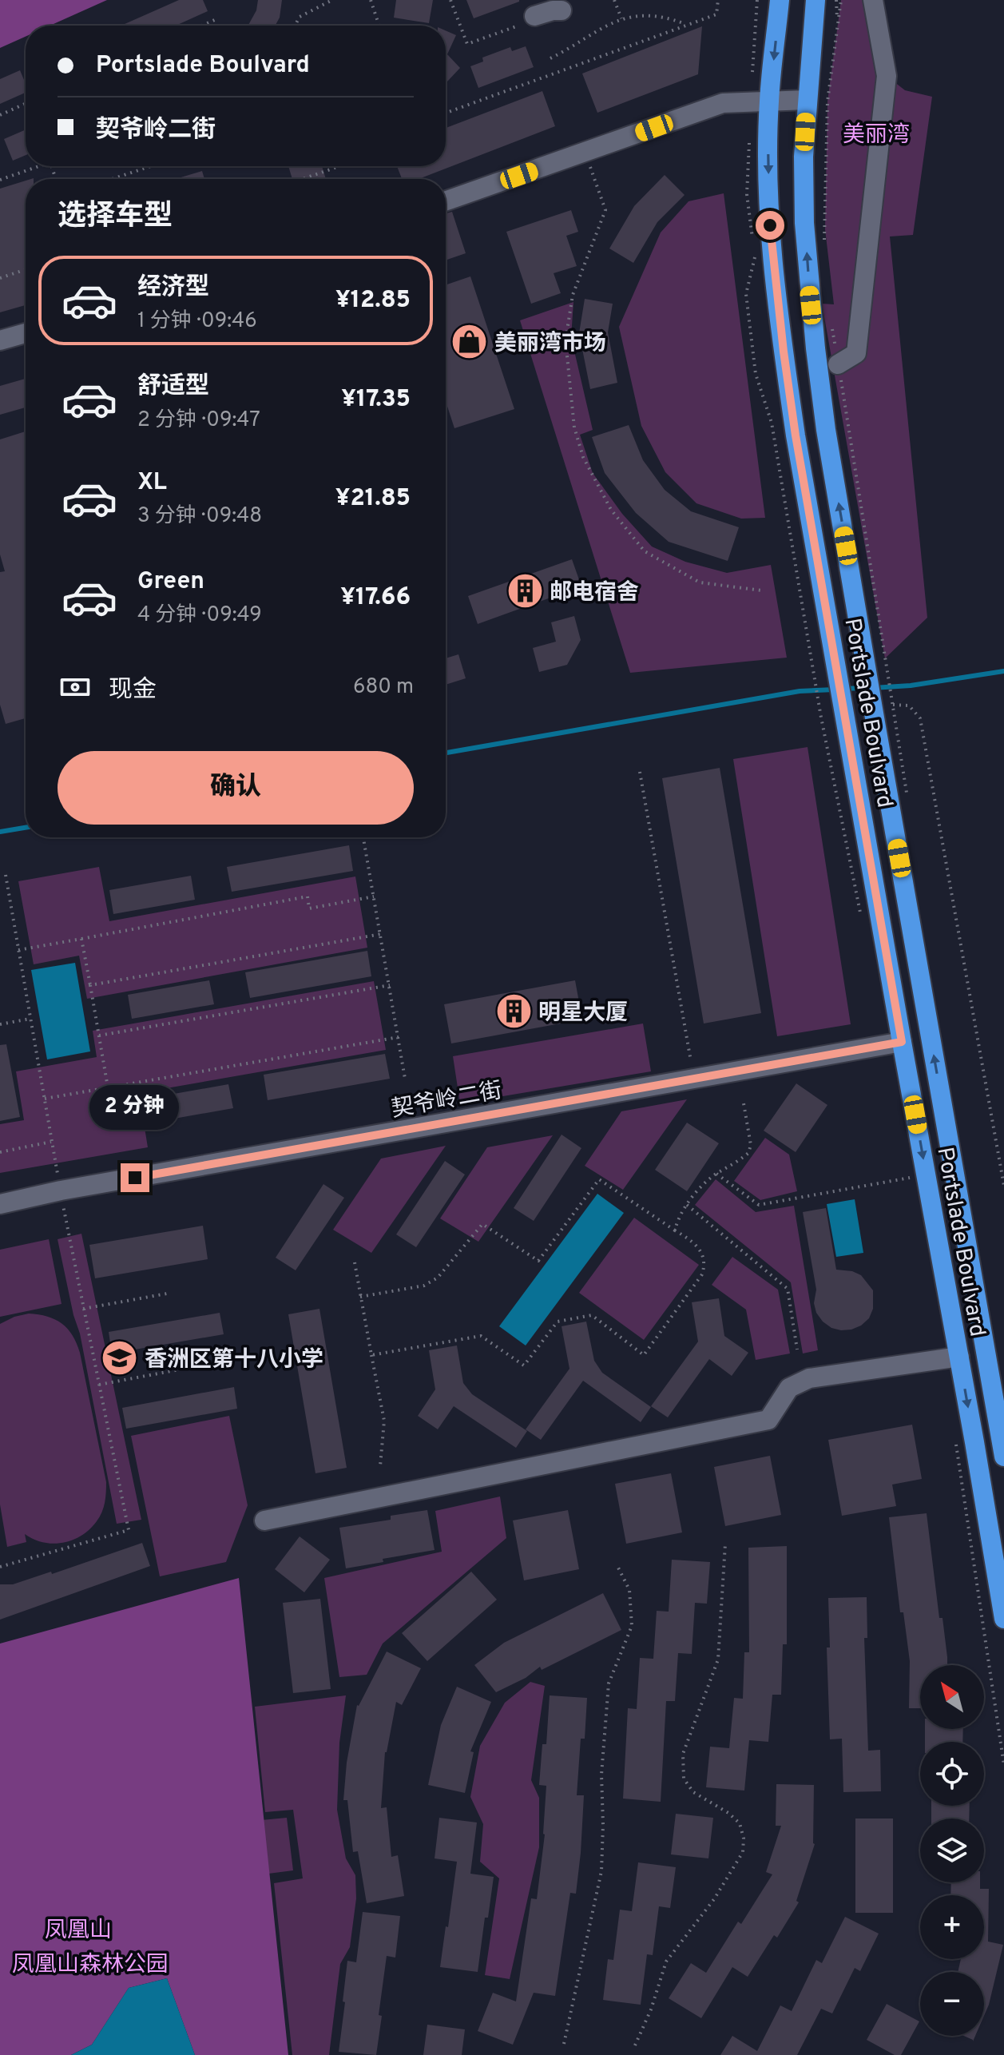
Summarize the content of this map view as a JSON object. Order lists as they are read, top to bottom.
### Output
{
  "streets": {
    "highway": ["Portslade Boulvard"],
    "street": ["契爷岭二街"]
  },
  "crossings": [
    ["Portslade Boulvard", "契爷岭二街"]
  ],
  "parks": ["美丽湾", "凤凰山", "凤凰山森林公园"],
  "places": {
    "shop": ["美丽湾市场"],
    "building": ["邮电宿舍", "明星大厦"],
    "school or university": ["香洲区第十八小学"]
  },
  "north": "top left",
  "page": {
    "banner": ["Portslade Boulvard", "契爷岭二街"],
    "heading": "选择车型",
    "list": [
      {
        "name": "经济型",
        "note": "1 分钟 · 09:46",
        "value": "¥12.85"
      },
      {
        "name": "舒适型",
        "note": "2 分钟 · 09:47",
        "value": "¥17.35"
      },
      {
        "name": "XL",
        "note": "3 分钟 · 09:48",
        "value": "¥21.85"
      },
      {
        "name": "Green",
        "note": "4 分钟 · 09:49",
        "value": "¥17.66"
      }
    ],
    "pay": ["现金", "680 m"],
    "buttons": "确认",
    "bubble": "2 分钟",
    "map_buttons": ["+", "−"]
  }
}
